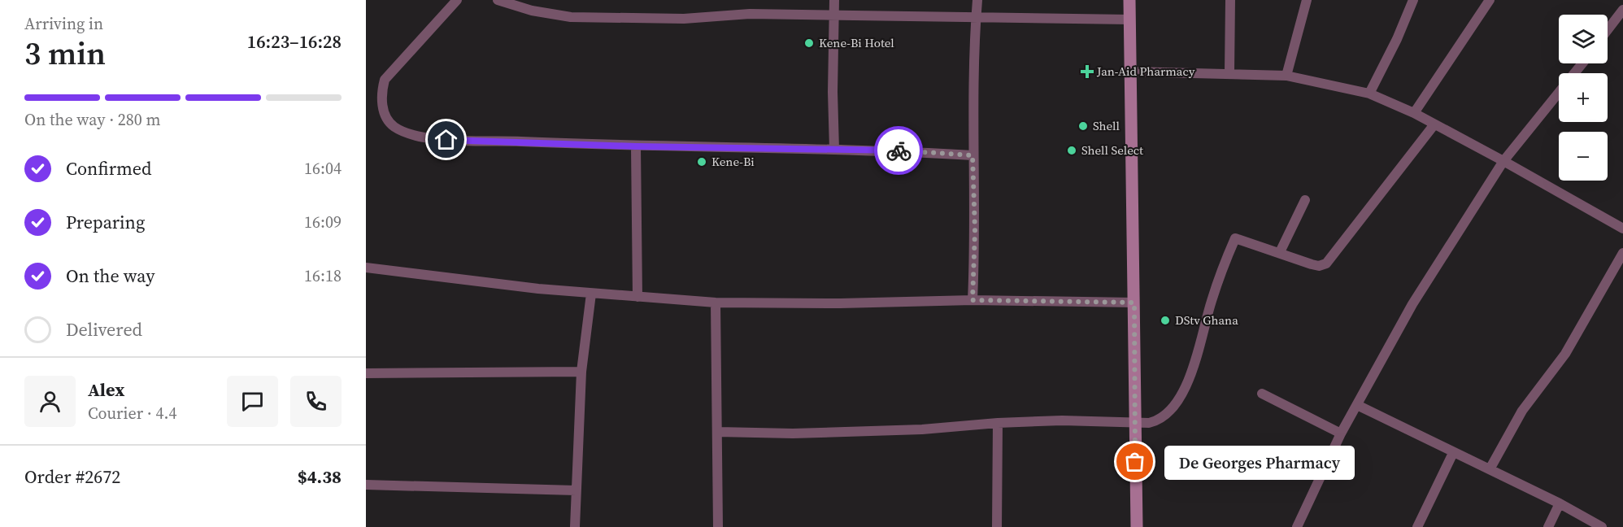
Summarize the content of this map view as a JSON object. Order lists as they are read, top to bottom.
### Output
{
  "places": {
    "other": [
      "Kene-Bi Hotel",
      "Shell",
      "Shell Select",
      "Kene-Bi",
      "DStv Ghana",
      "De Georges Pharmacy"
    ],
    "health": ["Jan-Aid Pharmacy"]
  },
  "page": {
    "heading": ["3 min", "Arriving in", "16:23–16:28"],
    "panel": [
      "Alex",
      "Courier · 4.4",
      "Order #2672",
      "$4.38"
    ],
    "map_buttons": ["+", "−"],
    "bar": "On the way · 280 m",
    "list": [
      ["Confirmed", "16:04"],
      ["Preparing", "16:09"],
      ["On the way", "16:18"],
      "Delivered"
    ],
    "bubble": "De Georges Pharmacy"
  }
}
